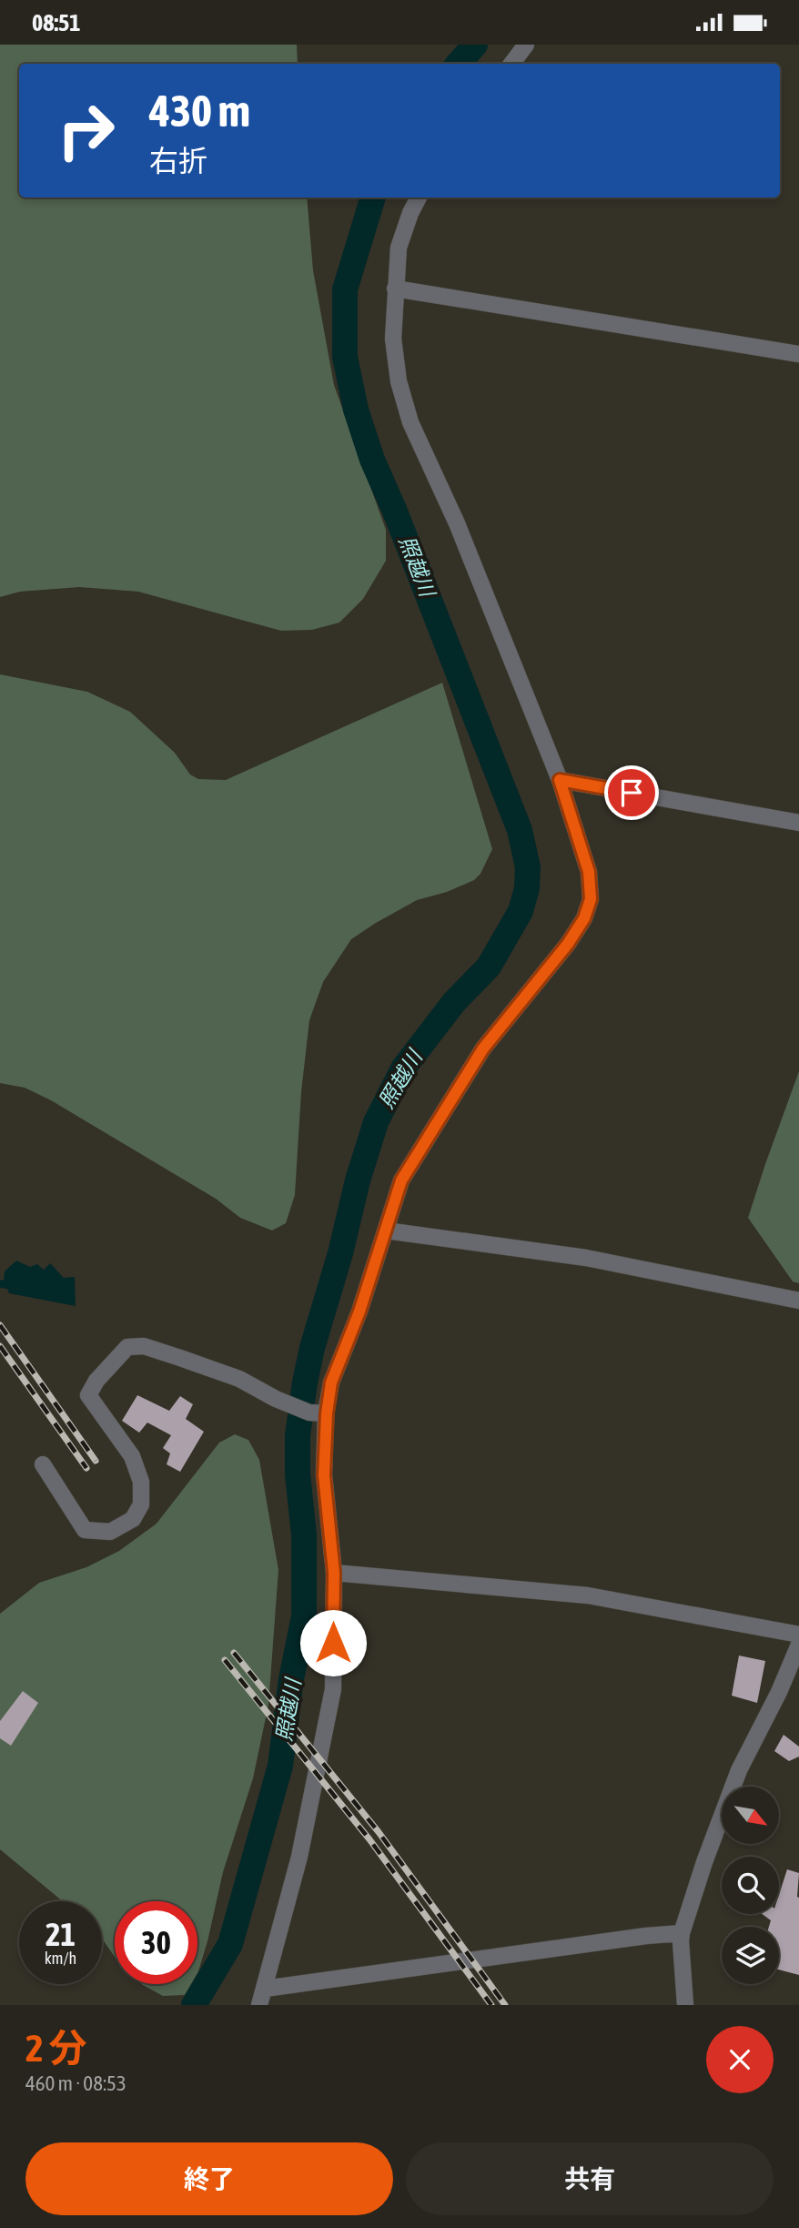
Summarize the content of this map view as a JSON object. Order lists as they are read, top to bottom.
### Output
{
  "water": ["照越川"],
  "north": "bottom right",
  "page": {
    "status": "08:51",
    "turn": ["430 m", "右折"],
    "speed": "21 km/h",
    "limit": "30",
    "heading": ["2 分", "460 m · 08:53"],
    "buttons": ["終了", "共有"]
  }
}
